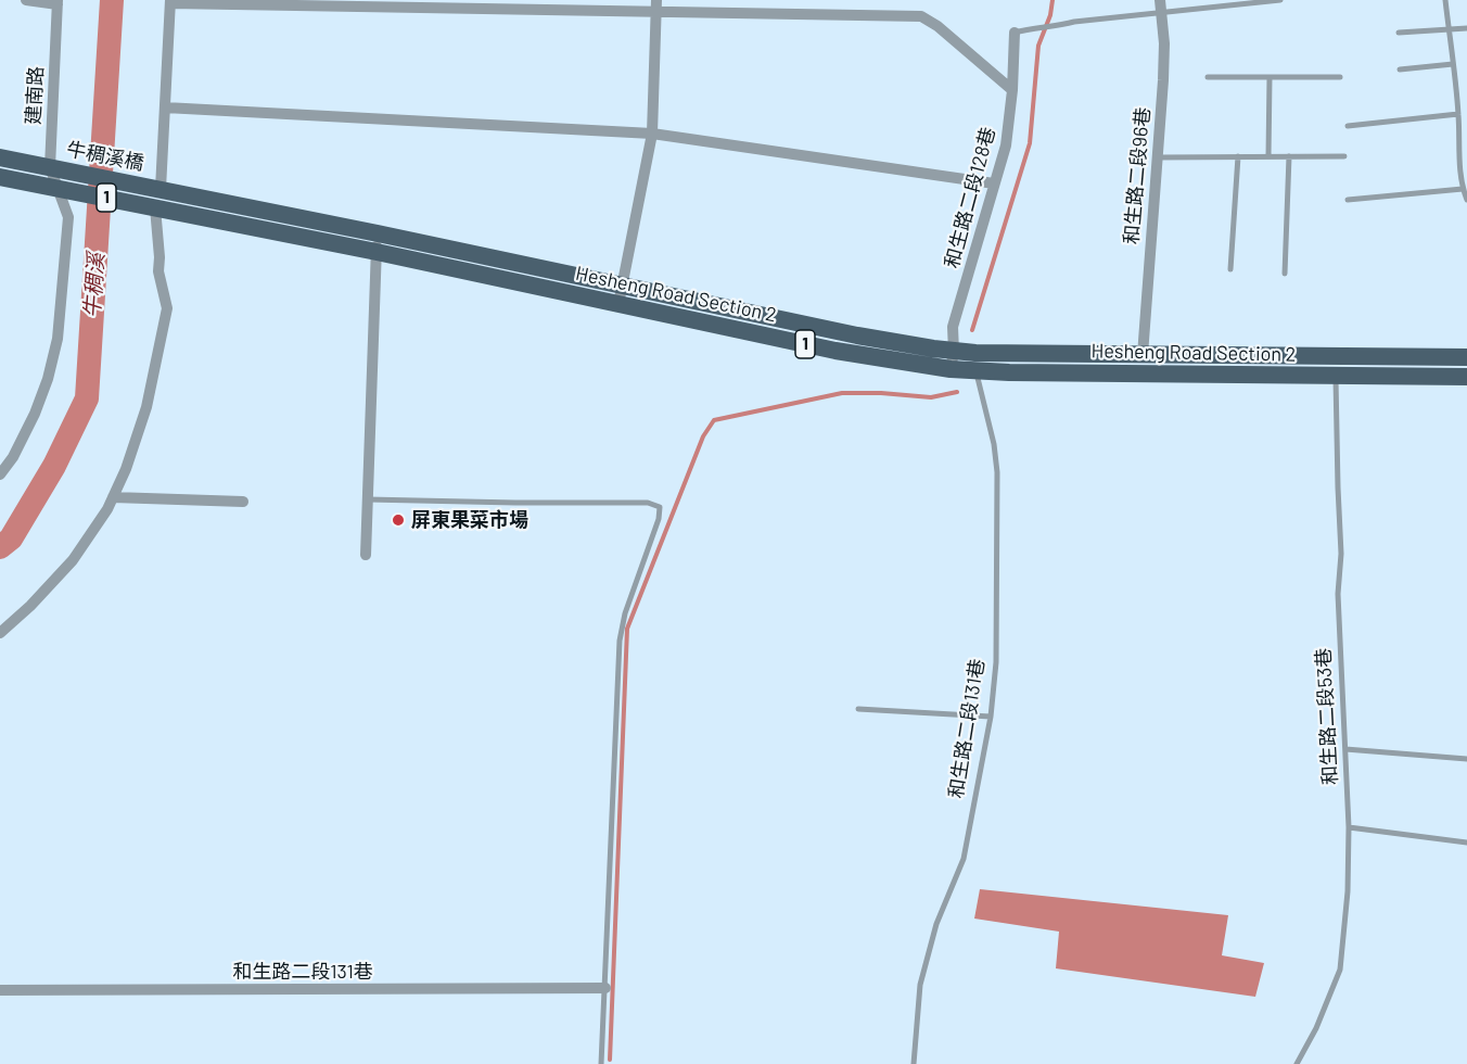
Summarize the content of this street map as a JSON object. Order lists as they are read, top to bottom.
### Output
{
  "streets": {
    "main road": ["牛稠溪橋", "1", "Hesheng Road Section 2"],
    "street": [
      "建南路",
      "和生路二段96巷",
      "和生路二段128巷",
      "和生路二段131巷"
    ],
    "lane": ["和生路二段53巷"]
  },
  "crossings": [
    ["建南路", "牛稠溪橋"],
    ["建南路", "1"],
    ["牛稠溪橋", "1"],
    ["牛稠溪橋", "Hesheng Road Section 2"],
    ["和生路二段96巷", "Hesheng Road Section 2"],
    ["和生路二段128巷", "Hesheng Road Section 2"],
    ["Hesheng Road Section 2", "和生路二段53巷"],
    ["Hesheng Road Section 2", "和生路二段131巷"]
  ],
  "water": ["牛稠溪"],
  "places": ["屏東果菜市場"]
}
